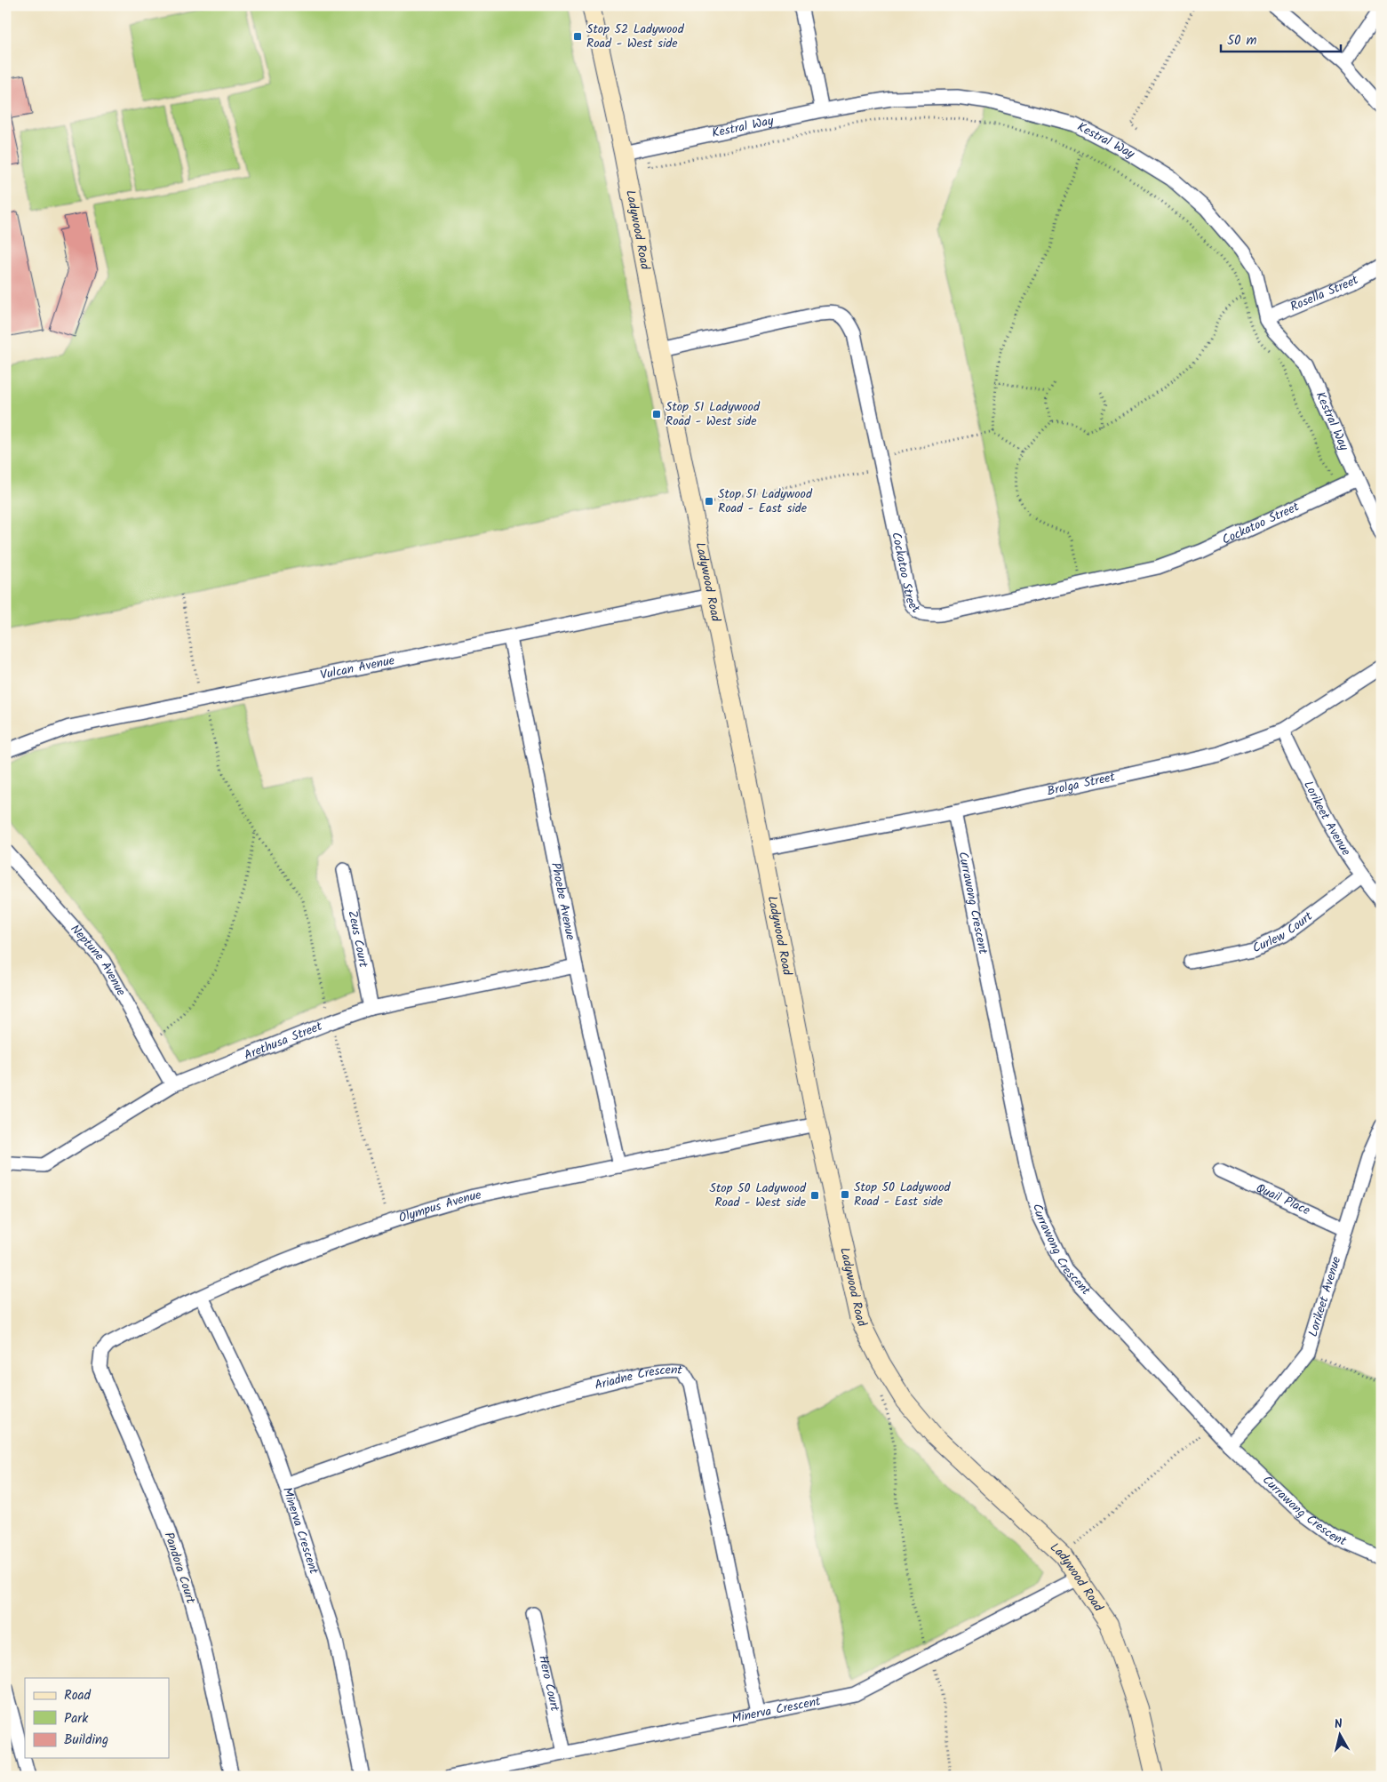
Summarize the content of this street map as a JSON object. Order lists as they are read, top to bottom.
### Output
{
  "streets": {
    "street": [
      "Kestral Way",
      "Ladywood Road",
      "Rosella Street",
      "Cockatoo Street",
      "Vulcan Avenue",
      "Brolga Street",
      "Lorikeet Avenue",
      "Phoebe Avenue",
      "Currawong Crescent",
      "Curlew Court",
      "Zeus Court",
      "Neptune Avenue",
      "Arethusa Street",
      "Quail Place",
      "Olympus Avenue",
      "Ariadne Crescent",
      "Minerva Crescent",
      "Pandora Court",
      "Hero Court"
    ]
  },
  "crossings": [
    ["Kestral Way", "Ladywood Road"],
    ["Kestral Way", "Rosella Street"],
    ["Kestral Way", "Cockatoo Street"],
    ["Ladywood Road", "Cockatoo Street"],
    ["Ladywood Road", "Vulcan Avenue"],
    ["Ladywood Road", "Brolga Street"],
    ["Ladywood Road", "Olympus Avenue"],
    ["Ladywood Road", "Minerva Crescent"],
    ["Vulcan Avenue", "Phoebe Avenue"],
    ["Brolga Street", "Lorikeet Avenue"],
    ["Brolga Street", "Currawong Crescent"],
    ["Lorikeet Avenue", "Currawong Crescent"],
    ["Lorikeet Avenue", "Curlew Court"],
    ["Lorikeet Avenue", "Quail Place"],
    ["Phoebe Avenue", "Arethusa Street"],
    ["Phoebe Avenue", "Olympus Avenue"],
    ["Zeus Court", "Arethusa Street"],
    ["Neptune Avenue", "Arethusa Street"],
    ["Olympus Avenue", "Minerva Crescent"],
    ["Olympus Avenue", "Pandora Court"],
    ["Ariadne Crescent", "Minerva Crescent"],
    ["Minerva Crescent", "Hero Court"]
  ],
  "places": {
    "transit": [
      "Stop 52 Ladywood Road - West side",
      "Stop 51 Ladywood Road - West side",
      "Stop 51 Ladywood Road - East side",
      "Stop 50 Ladywood Road - East side",
      "Stop 50 Ladywood Road - West side"
    ]
  },
  "legend": ["Road", "Park", "Building"],
  "scale_bar": "50 m",
  "north": "top"
}
